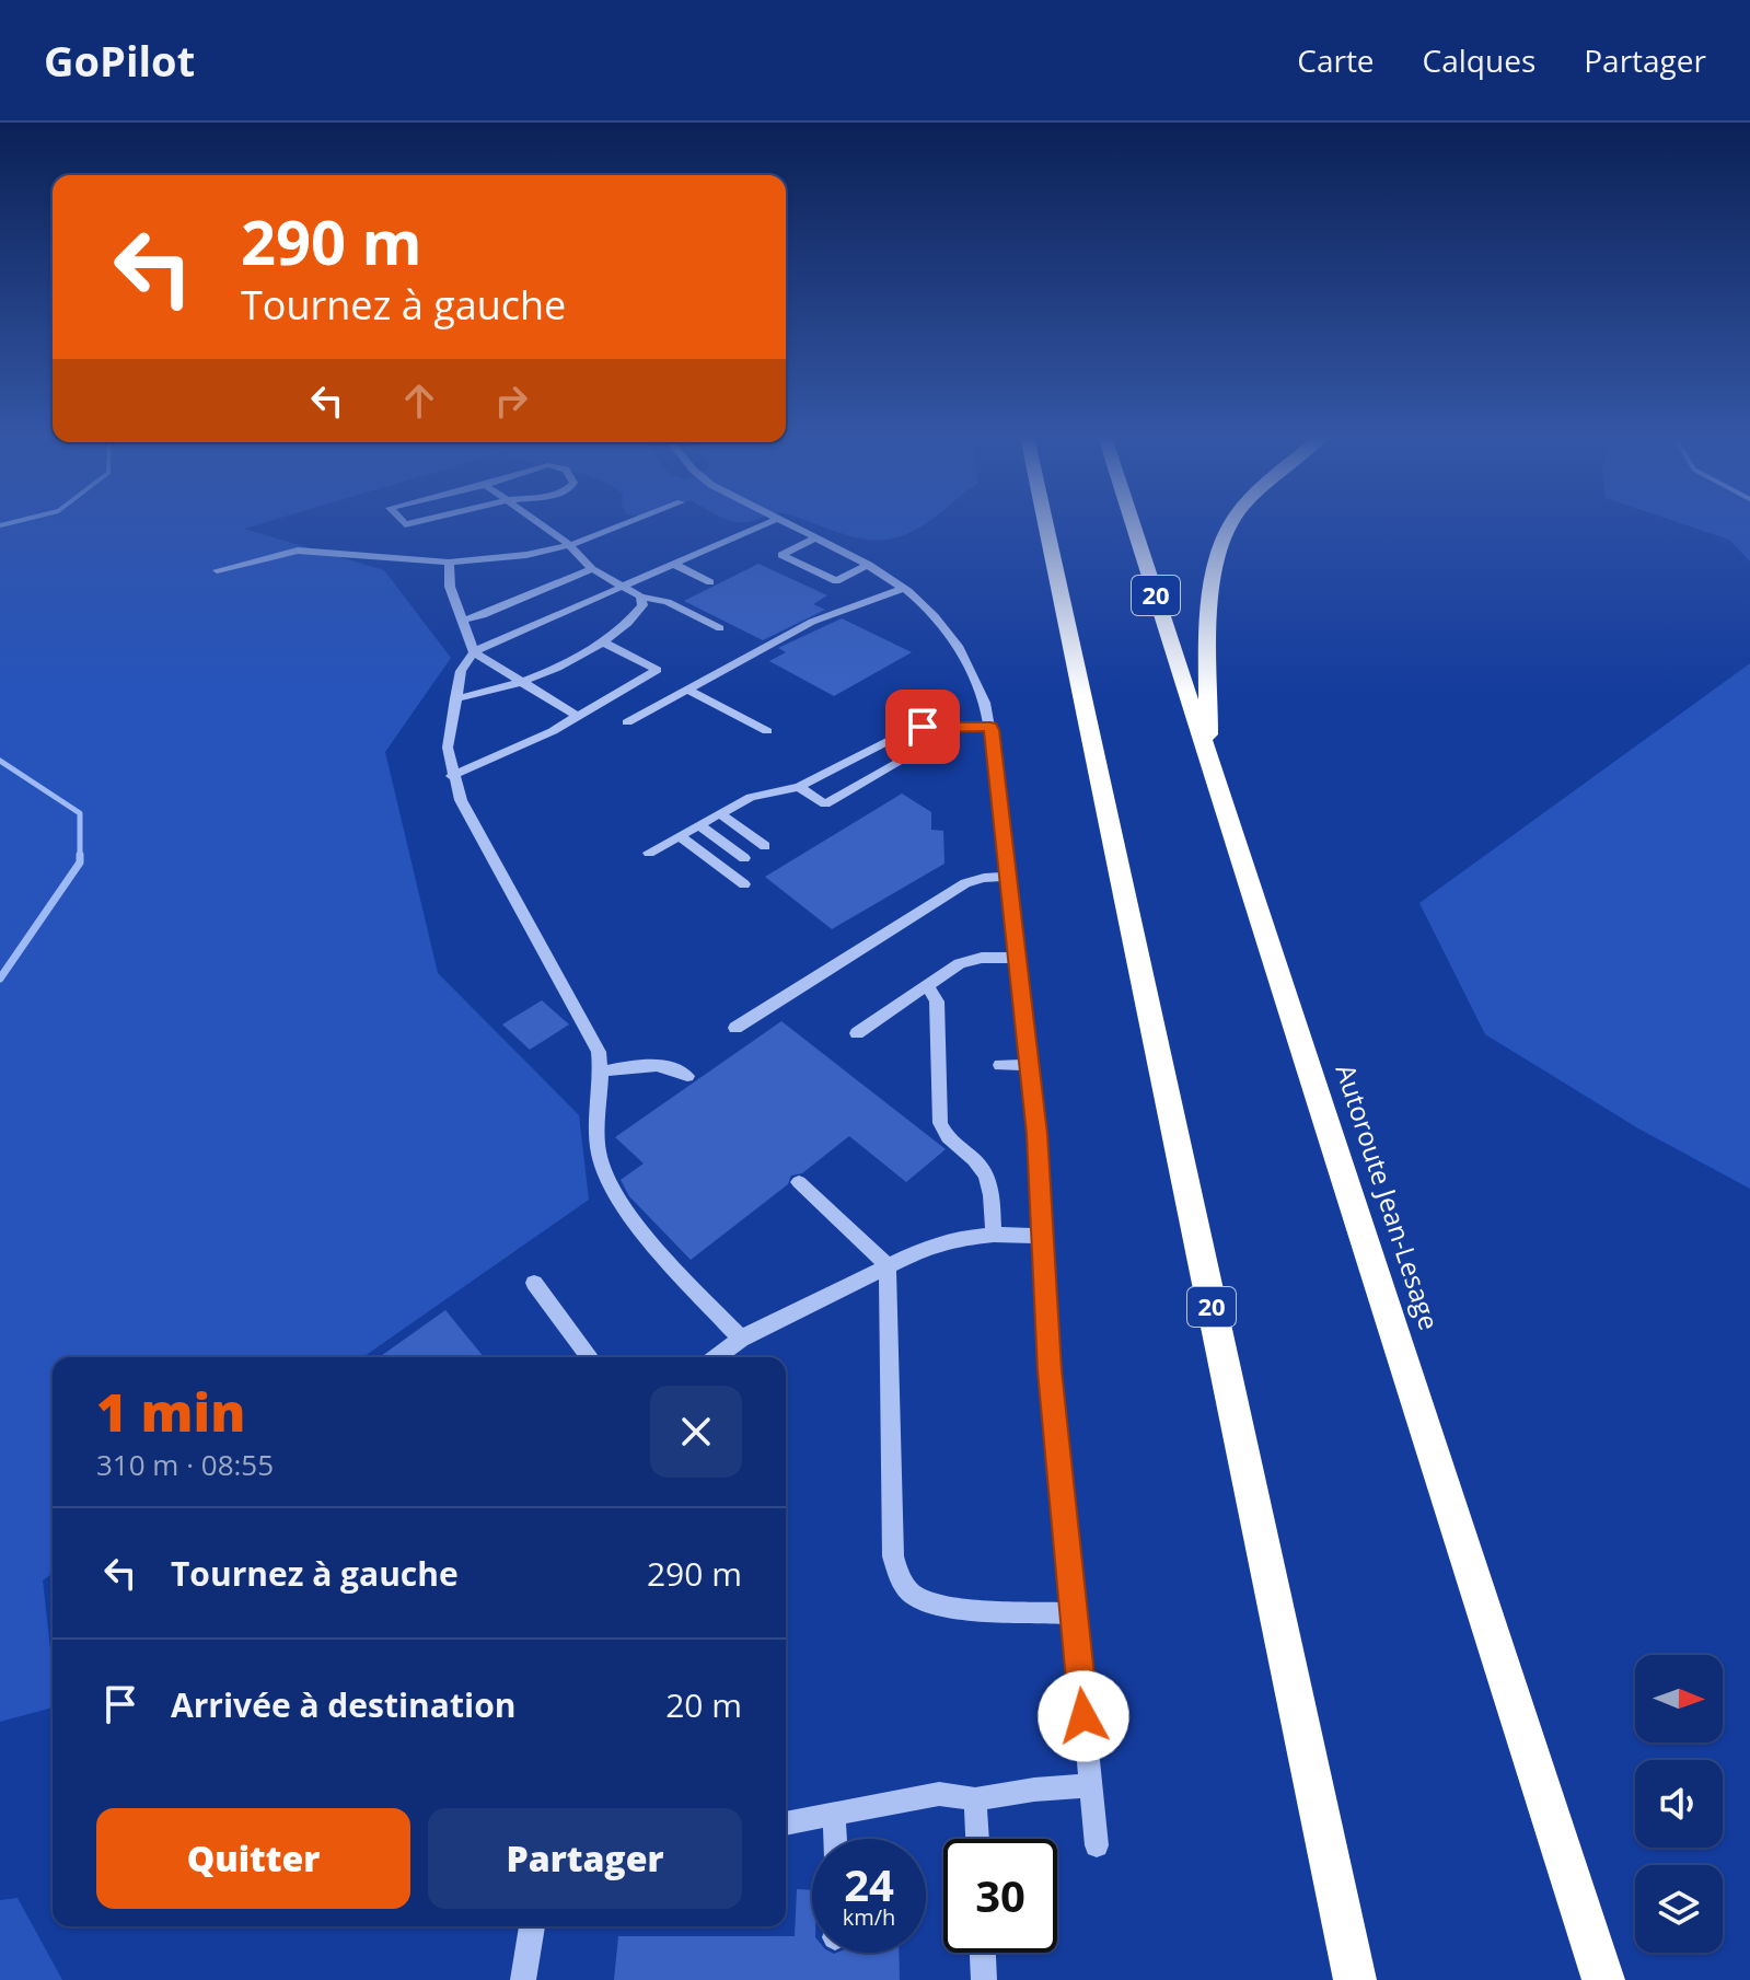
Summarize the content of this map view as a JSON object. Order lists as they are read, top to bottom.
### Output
{
  "streets": {
    "highway": ["20", "Autoroute Jean-Lesage"]
  },
  "north": "right",
  "page": {
    "header": "GoPilot",
    "nav": ["Carte", "Calques", "Partager"],
    "turn": ["290 m", "Tournez à gauche"],
    "heading": ["1 min", "310 m · 08:55"],
    "list": [
      {
        "name": "Tournez à gauche",
        "value": "290 m"
      },
      {
        "name": "Arrivée à destination",
        "value": "20 m"
      }
    ],
    "buttons": ["Quitter", "Partager"],
    "speed": "24 km/h",
    "limit": "30"
  }
}
